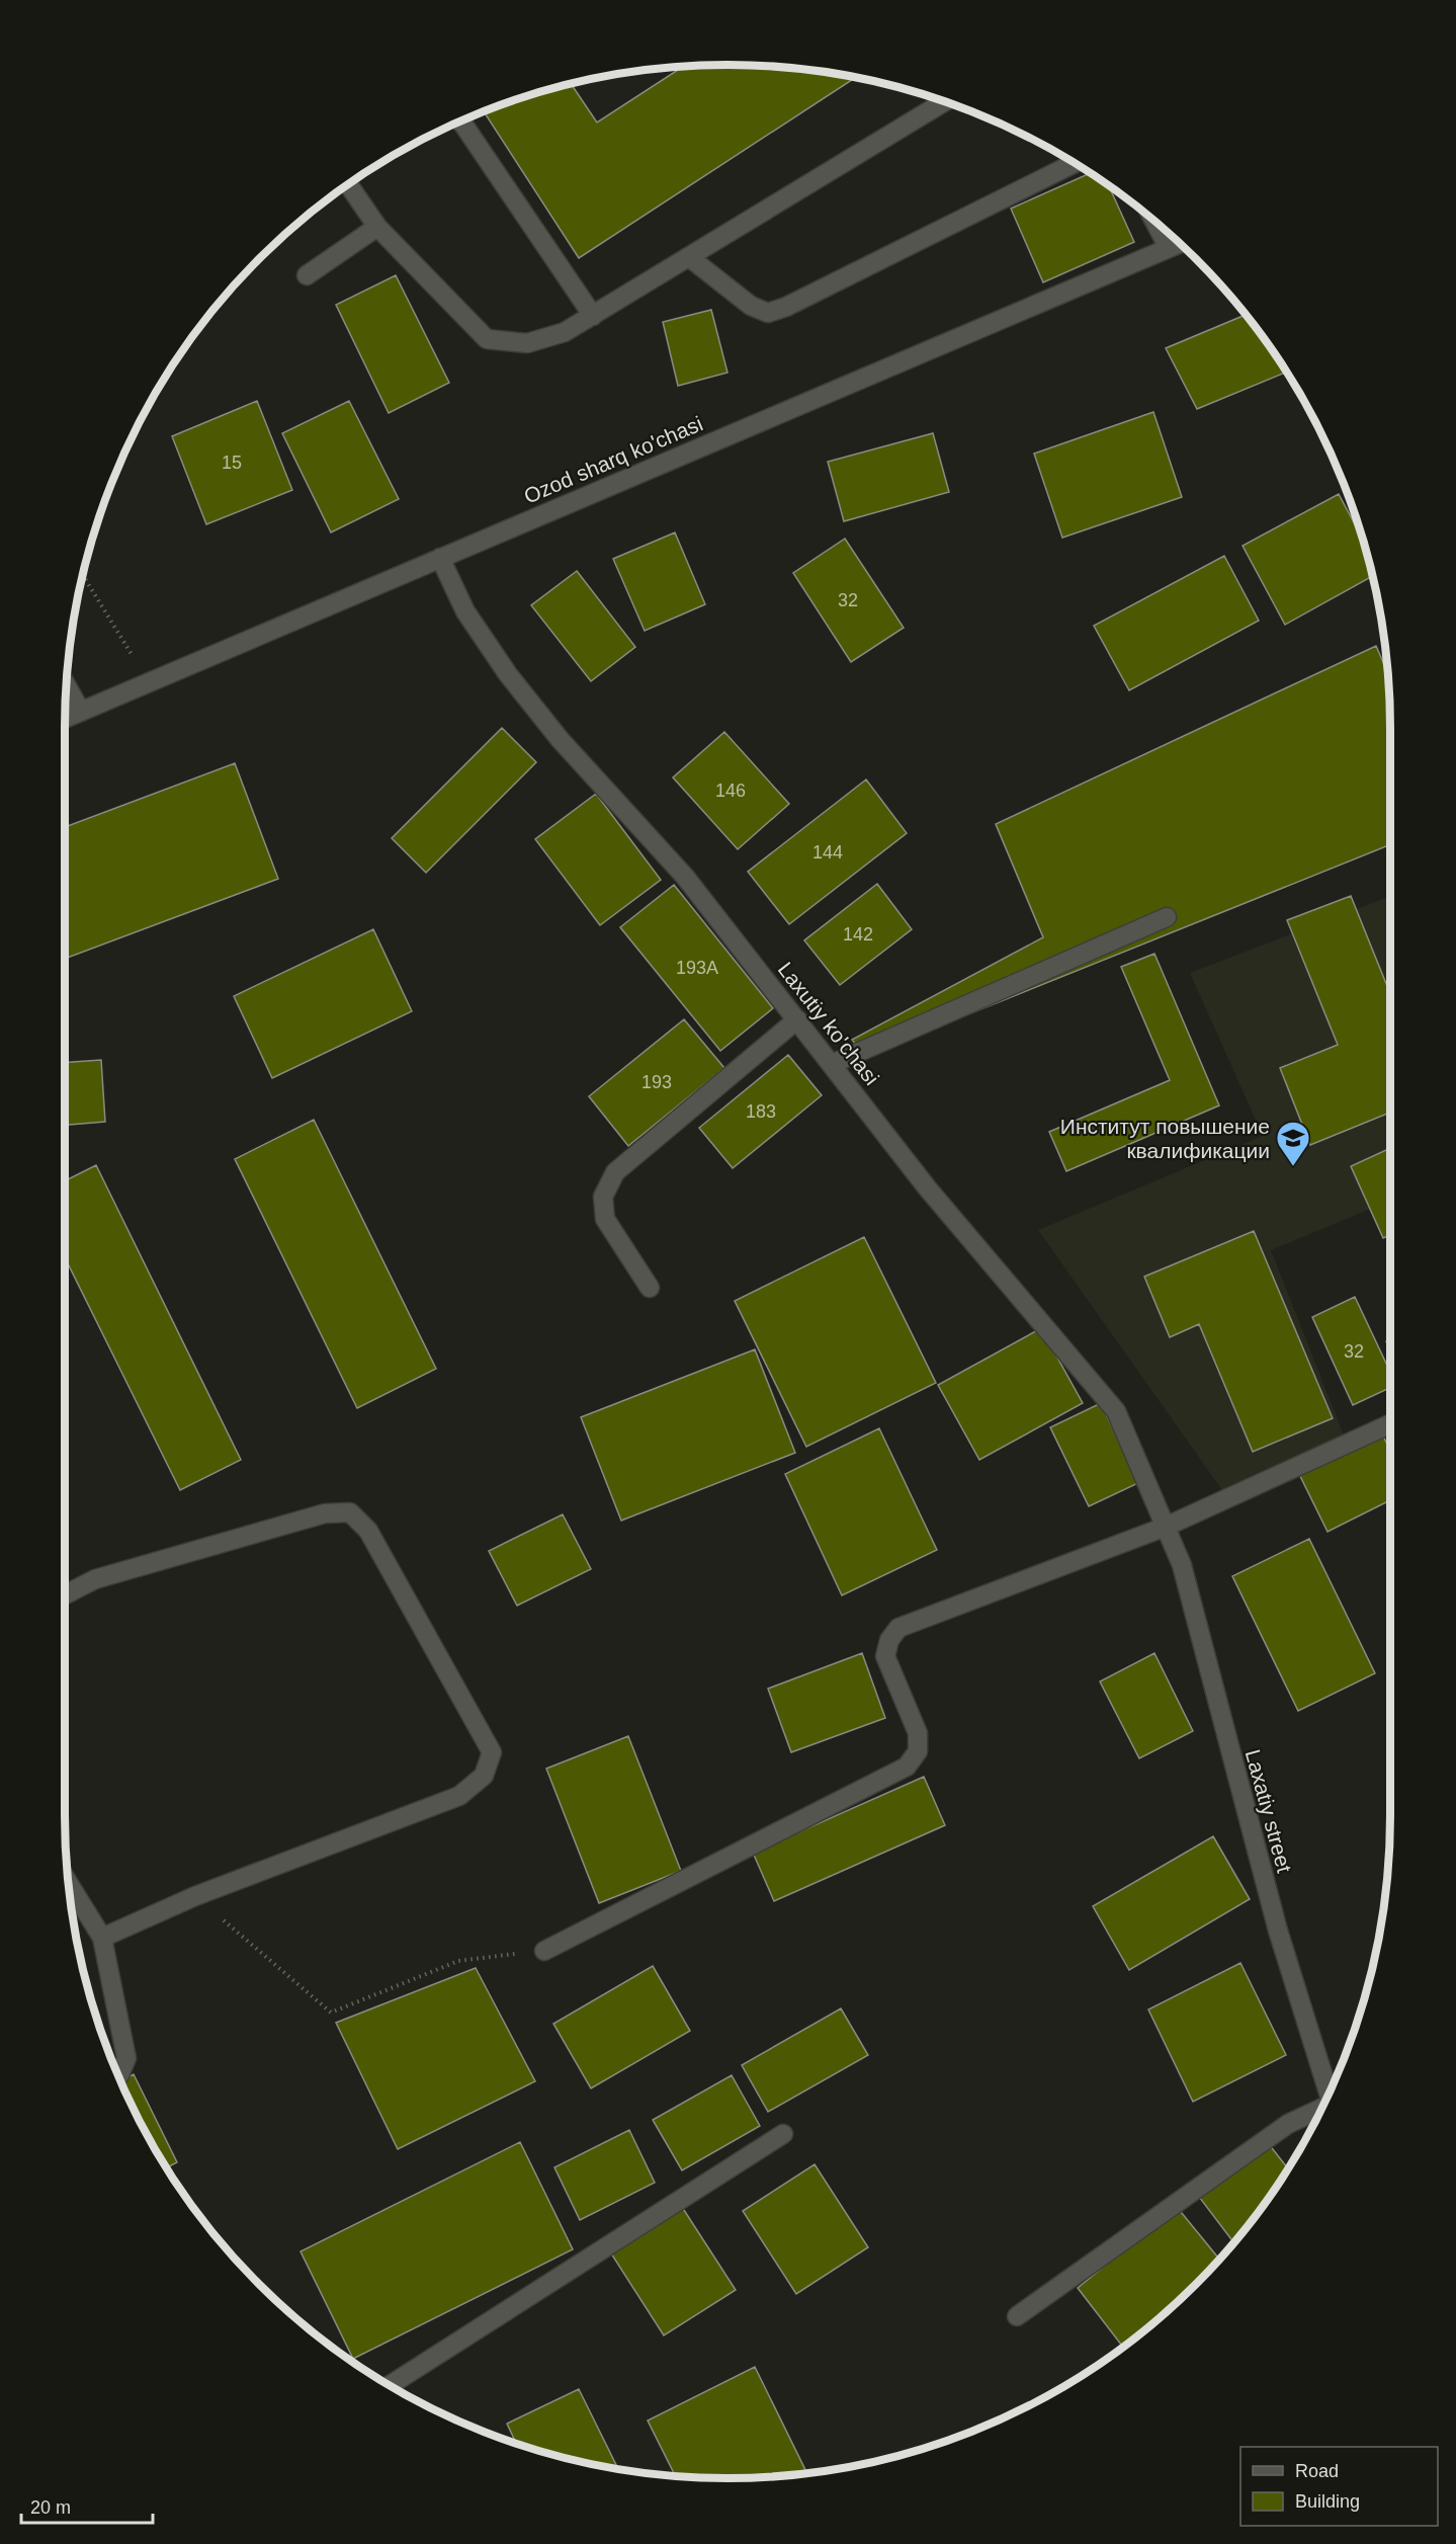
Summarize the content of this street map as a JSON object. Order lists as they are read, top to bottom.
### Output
{
  "streets": {
    "street": ["Ozod sharq ko'chasi", "Laxutiy ko'chasi", "Laxatiy street"]
  },
  "crossings": [
    ["Ozod sharq ko'chasi", "Laxutiy ko'chasi"],
    ["Laxutiy ko'chasi", "Laxatiy street"]
  ],
  "places": {
    "school or university": ["Институт повышение квалификации"]
  },
  "house_numbers": [
    "15",
    "32",
    "146",
    "144",
    "142",
    "193А",
    "193",
    "183",
    "32"
  ],
  "legend": ["Road", "Building"],
  "scale_bar": "20 m"
}
